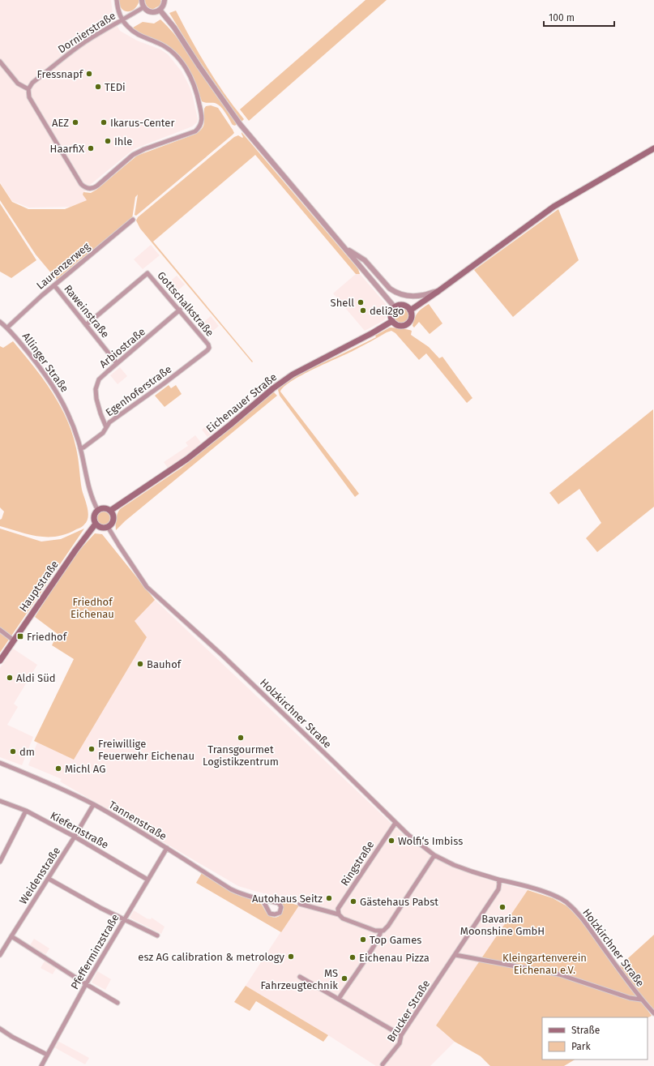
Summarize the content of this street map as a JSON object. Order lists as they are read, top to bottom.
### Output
{
  "streets": {
    "main road": ["Eichenauer Straße", "Hauptstraße"],
    "street": [
      "Dornierstraße",
      "Laurenzerweg",
      "Gottschalkstraße",
      "Raweinstraße",
      "Arbiostraße",
      "Allinger Straße",
      "Egenhoferstraße",
      "Holzkirchner Straße",
      "Tannenstraße",
      "Kiefernstraße",
      "Ringstraße",
      "Weidenstraße",
      "Pfefferminzstraße",
      "Brucker Straße"
    ]
  },
  "crossings": [
    ["Laurenzerweg", "Raweinstraße"],
    ["Laurenzerweg", "Allinger Straße"],
    ["Gottschalkstraße", "Raweinstraße"],
    ["Gottschalkstraße", "Arbiostraße"],
    ["Gottschalkstraße", "Egenhoferstraße"],
    ["Raweinstraße", "Arbiostraße"],
    ["Arbiostraße", "Egenhoferstraße"],
    ["Allinger Straße", "Egenhoferstraße"],
    ["Allinger Straße", "Eichenauer Straße"],
    ["Allinger Straße", "Hauptstraße"],
    ["Allinger Straße", "Holzkirchner Straße"],
    ["Eichenauer Straße", "Hauptstraße"],
    ["Eichenauer Straße", "Holzkirchner Straße"],
    ["Hauptstraße", "Holzkirchner Straße"],
    ["Holzkirchner Straße", "Ringstraße"],
    ["Holzkirchner Straße", "Brucker Straße"],
    ["Tannenstraße", "Weidenstraße"],
    ["Tannenstraße", "Pfefferminzstraße"],
    ["Kiefernstraße", "Weidenstraße"],
    ["Kiefernstraße", "Pfefferminzstraße"]
  ],
  "parks": ["Friedhof Eichenau", "Kleingartenverein Eichenau e.V."],
  "places": {
    "other": [
      "Fressnapf",
      "TEDi",
      "AEZ",
      "Ikarus-Center",
      "Ihle",
      "HaarfiX",
      "Shell",
      "deli2go",
      "Bauhof",
      "Aldi Süd",
      "Transgourmet Logistikzentrum",
      "Freiwillige Feuerwehr Eichenau",
      "dm",
      "Michl AG",
      "Wolfi‘s Imbiss",
      "Autohaus Seitz",
      "Gästehaus Pabst",
      "Bavarian Moonshine GmbH",
      "Top Games",
      "esz AG calibration & metrology",
      "Eichenau Pizza",
      "MS Fahrzeugtechnik"
    ],
    "transit": ["Friedhof"]
  },
  "legend": ["Straße", "Park"],
  "scale_bar": "100 m"
}
